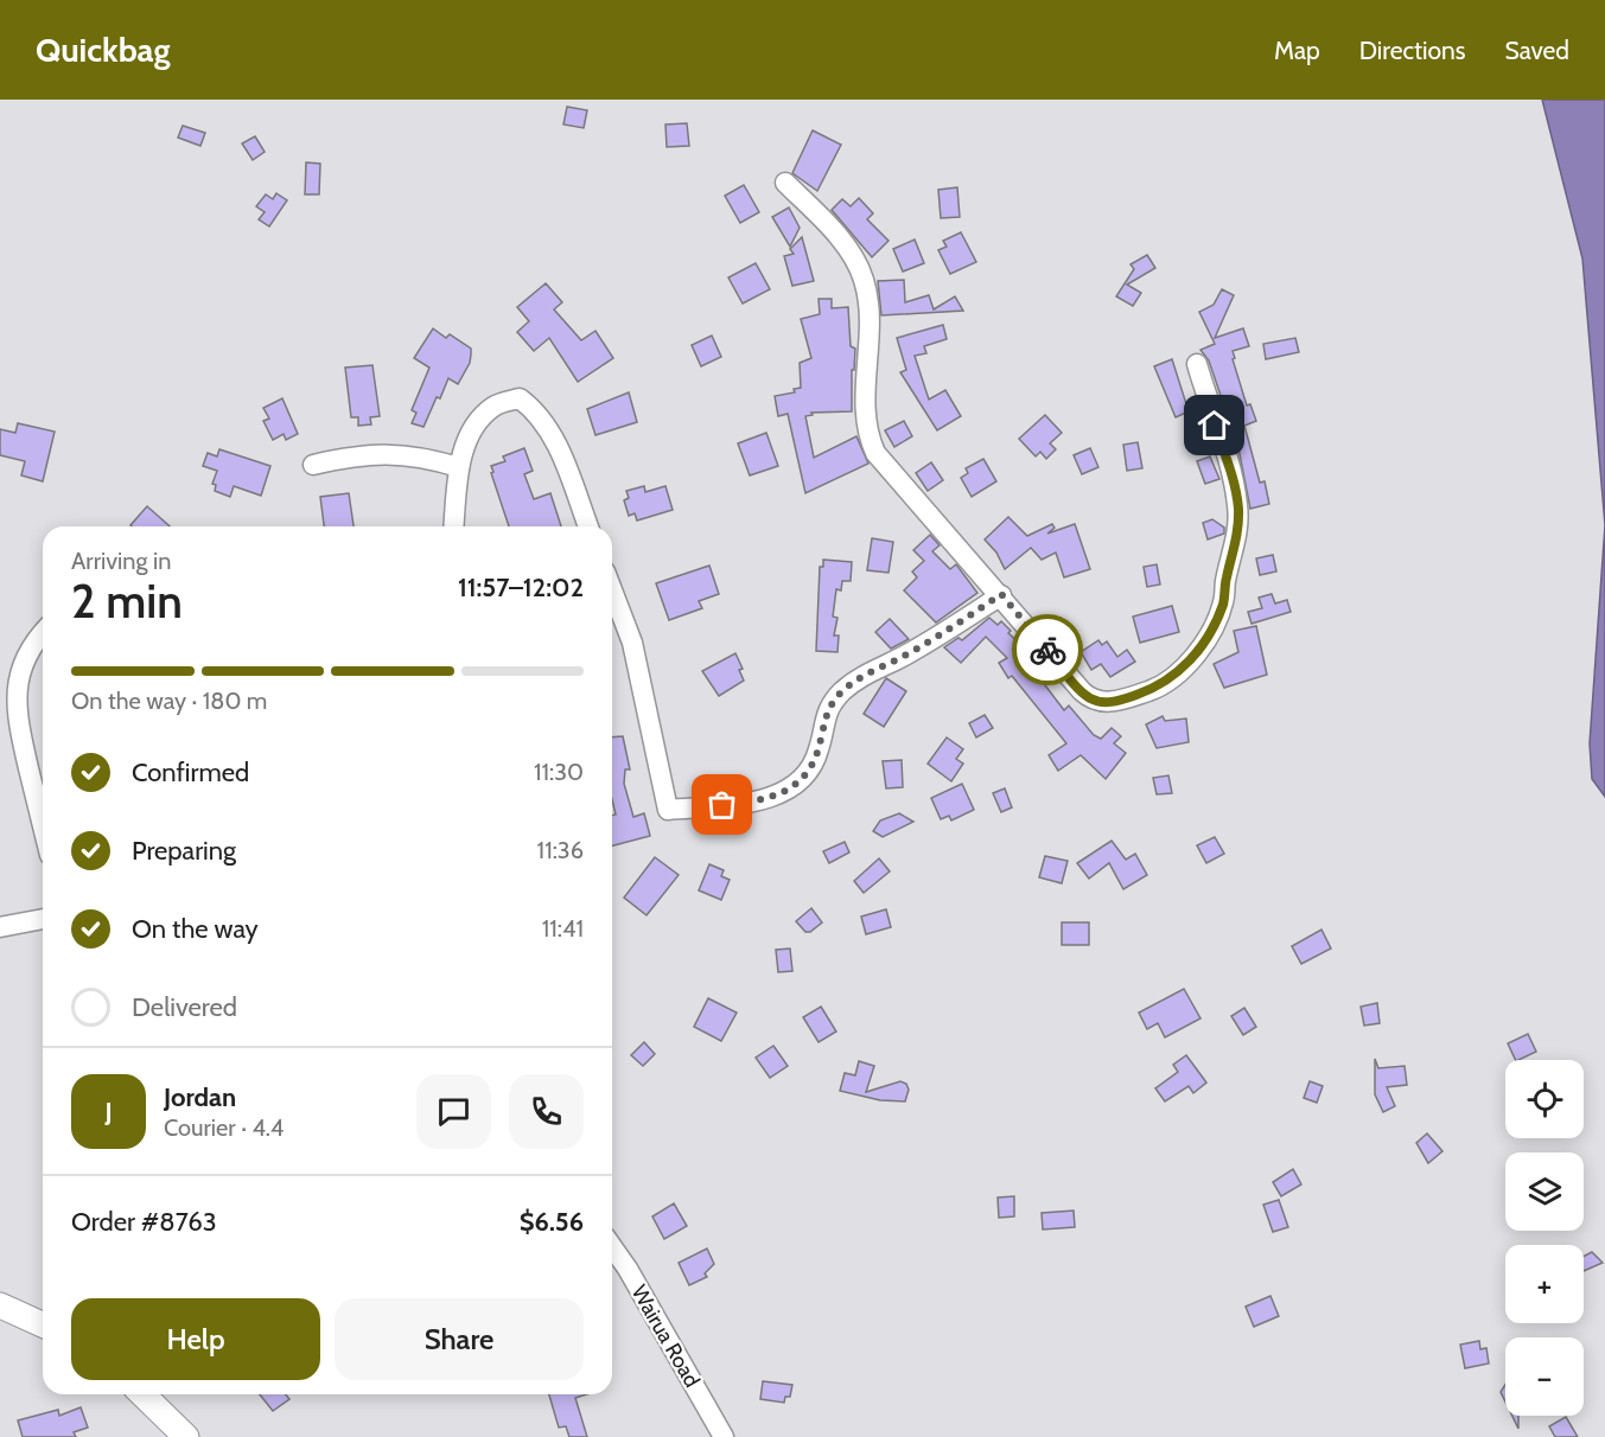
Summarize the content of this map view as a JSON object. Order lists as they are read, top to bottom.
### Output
{
  "streets": {
    "street": ["Wairua Road"]
  },
  "page": {
    "header": "Quickbag",
    "nav": ["Map", "Directions", "Saved"],
    "heading": ["2 min", "Arriving in", "11:57–12:02"],
    "panel": [
      "Jordan",
      "Courier · 4.4",
      "Order #8763",
      "$6.56"
    ],
    "bar": "On the way · 180 m",
    "list": [
      ["Confirmed", "11:30"],
      ["Preparing", "11:36"],
      ["On the way", "11:41"],
      "Delivered"
    ],
    "map_buttons": ["+", "−"],
    "round": "J",
    "buttons": ["Help", "Share"]
  }
}
